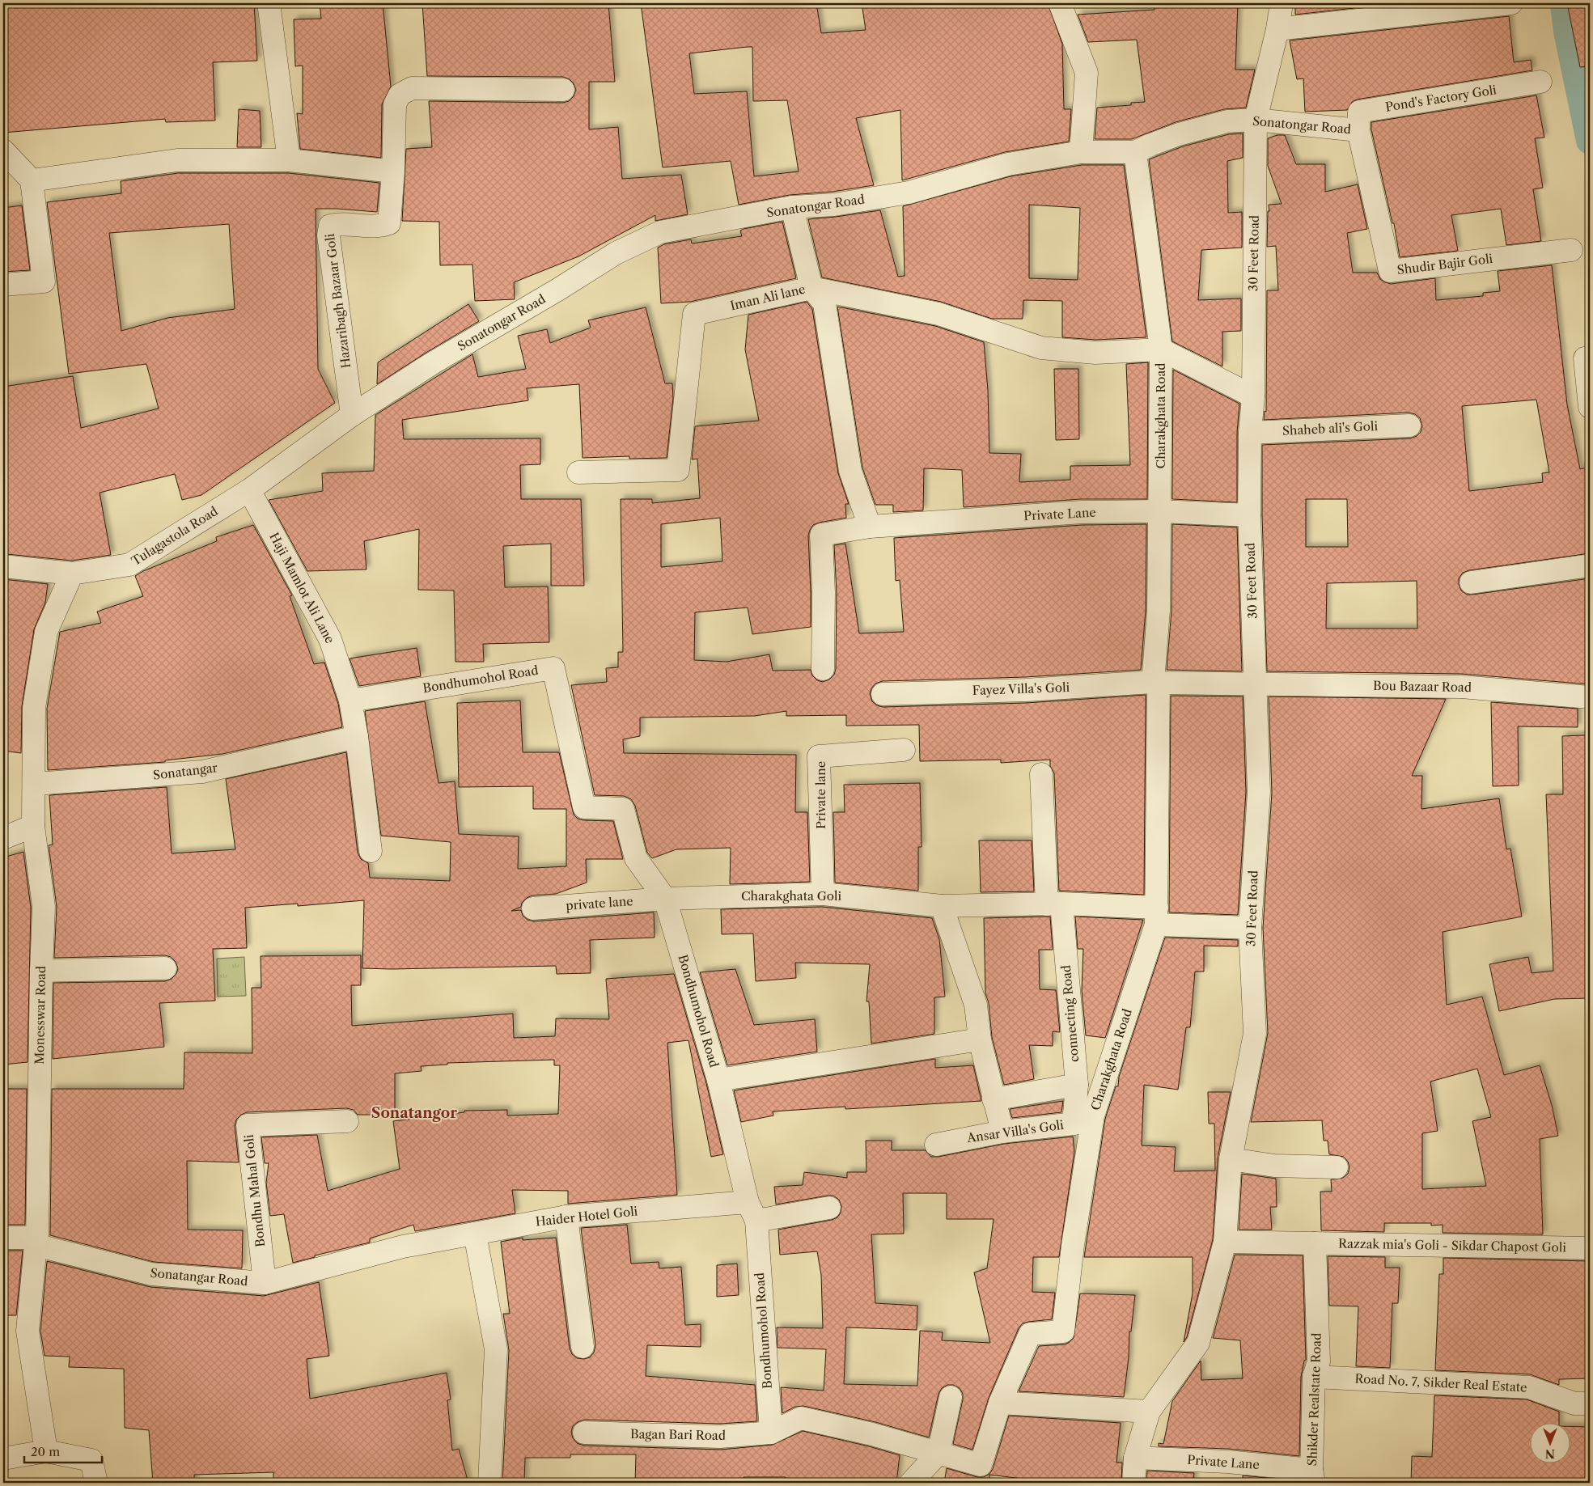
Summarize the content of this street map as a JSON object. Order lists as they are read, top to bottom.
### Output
{
  "streets": {
    "street": [
      "Pond's Factory Goli",
      "Sonatongar Road",
      "30 Feet Road",
      "Shudir Bajir Goli",
      "Iman Ali lane",
      "Hazaribagh Bazaar Goli",
      "Charakghata Road",
      "Shaheb ali's Goli",
      "Private Lane",
      "Tulagastola Road",
      "Haji Mamlot Ali Lane",
      "Bondhumohol Road",
      "Bou Bazaar Road",
      "Fayez Villa's Goli",
      "Sonatangar",
      "Private lane",
      "Charakghata Goli",
      "private lane",
      "connecting Road",
      "Monesswar Road",
      "Ansar Villa's Goli",
      "Bondhu Mahal Goli",
      "Haider Hotel Goli",
      "Razzak mia's Goli - Sikdar Chapost Goli",
      "Sonatangar Road",
      "Road No. 7, Sikder Real Estate",
      "Shikder Realstate Road",
      "Bagan Bari Road"
    ]
  },
  "crossings": [
    ["Pond's Factory Goli", "Sonatongar Road"],
    ["Pond's Factory Goli", "Shudir Bajir Goli"],
    ["Sonatongar Road", "30 Feet Road"],
    ["Sonatongar Road", "Shudir Bajir Goli"],
    ["Sonatongar Road", "Hazaribagh Bazaar Goli"],
    ["Sonatongar Road", "Charakghata Road"],
    ["Sonatongar Road", "Tulagastola Road"],
    ["30 Feet Road", "Shaheb ali's Goli"],
    ["30 Feet Road", "Private Lane"],
    ["30 Feet Road", "Bou Bazaar Road"],
    ["30 Feet Road", "Razzak mia's Goli - Sikdar Chapost Goli"],
    ["Iman Ali lane", "Charakghata Road"],
    ["Charakghata Road", "Private Lane"],
    ["Charakghata Road", "Fayez Villa's Goli"],
    ["Charakghata Road", "Charakghata Goli"],
    ["Charakghata Road", "connecting Road"],
    ["Charakghata Road", "Ansar Villa's Goli"],
    ["Private Lane", "Shikder Realstate Road"],
    ["Tulagastola Road", "Haji Mamlot Ali Lane"],
    ["Haji Mamlot Ali Lane", "Bondhumohol Road"],
    ["Haji Mamlot Ali Lane", "Sonatangar"],
    ["Bondhumohol Road", "Charakghata Goli"],
    ["Bondhumohol Road", "private lane"],
    ["Bondhumohol Road", "Haider Hotel Goli"],
    ["Bondhumohol Road", "Bagan Bari Road"],
    ["Private lane", "Charakghata Goli"],
    ["Charakghata Goli", "private lane"],
    ["Charakghata Goli", "connecting Road"],
    ["connecting Road", "Ansar Villa's Goli"],
    ["Monesswar Road", "Sonatangar Road"],
    ["Bondhu Mahal Goli", "Sonatangar Road"],
    ["Haider Hotel Goli", "Sonatangar Road"],
    ["Razzak mia's Goli - Sikdar Chapost Goli", "Shikder Realstate Road"],
    ["Road No. 7, Sikder Real Estate", "Shikder Realstate Road"]
  ],
  "districts": ["Sonatangor"],
  "scale_bar": "20 m",
  "north": "bottom"
}
